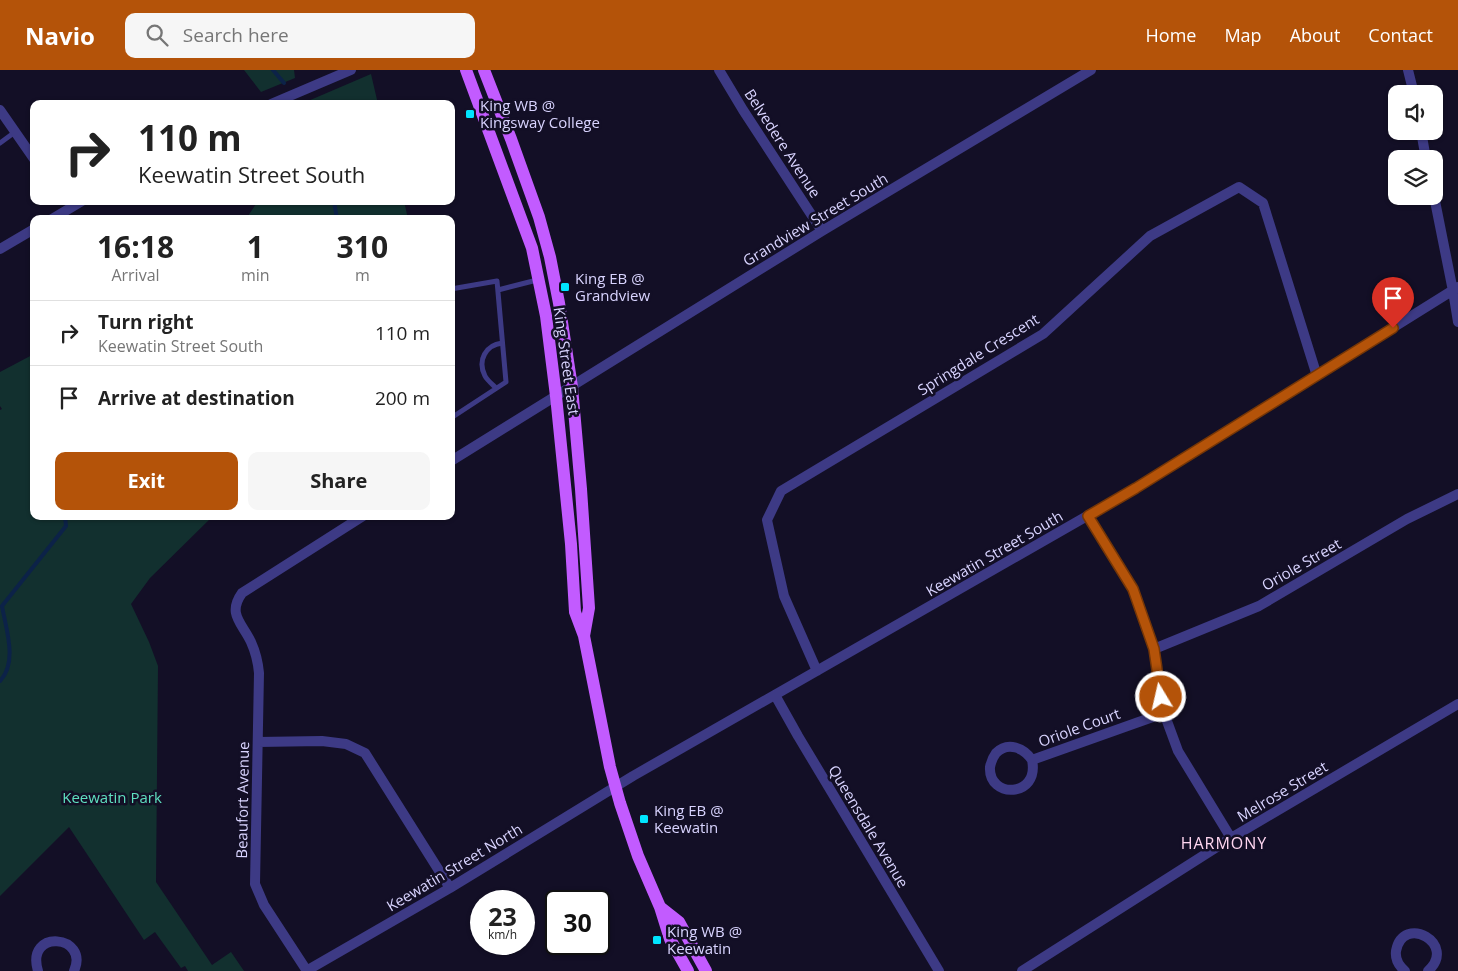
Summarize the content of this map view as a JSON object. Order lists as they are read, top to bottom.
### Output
{
  "streets": {
    "main road": ["King Street East"],
    "street": [
      "Belvedere Avenue",
      "Grandview Street South",
      "Springdale Crescent",
      "Keewatin Street South",
      "Oriole Street",
      "Oriole Court",
      "Melrose Street",
      "Beaufort Avenue",
      "Queensdale Avenue",
      "Keewatin Street North"
    ]
  },
  "crossings": [
    ["Belvedere Avenue", "Grandview Street South"],
    ["Grandview Street South", "King Street East"],
    ["Springdale Crescent", "Keewatin Street South"],
    ["King Street East", "Keewatin Street South"],
    ["King Street East", "Keewatin Street North"],
    ["Keewatin Street South", "Queensdale Avenue"],
    ["Keewatin Street South", "Keewatin Street North"],
    ["Beaufort Avenue", "Keewatin Street North"]
  ],
  "districts": ["HARMONY"],
  "parks": ["Keewatin Park"],
  "places": {
    "transit": [
      "King WB @ Kingsway College",
      "King EB @ Grandview",
      "King EB @ Keewatin",
      "King WB @ Keewatin"
    ]
  },
  "page": {
    "header": "Navio",
    "search": "Search here",
    "nav": [
      "Home",
      "Map",
      "About",
      "Contact"
    ],
    "turn": ["110 m", "Keewatin Street South"],
    "eta": [
      "16:18",
      "Arrival",
      "1",
      "min",
      "310",
      "m"
    ],
    "list": [
      {
        "name": "Turn right",
        "note": "Keewatin Street South",
        "value": "110 m"
      },
      {
        "name": "Arrive at destination",
        "value": "200 m"
      }
    ],
    "buttons": ["Exit", "Share"],
    "speed": "23 km/h",
    "limit": "30"
  }
}
